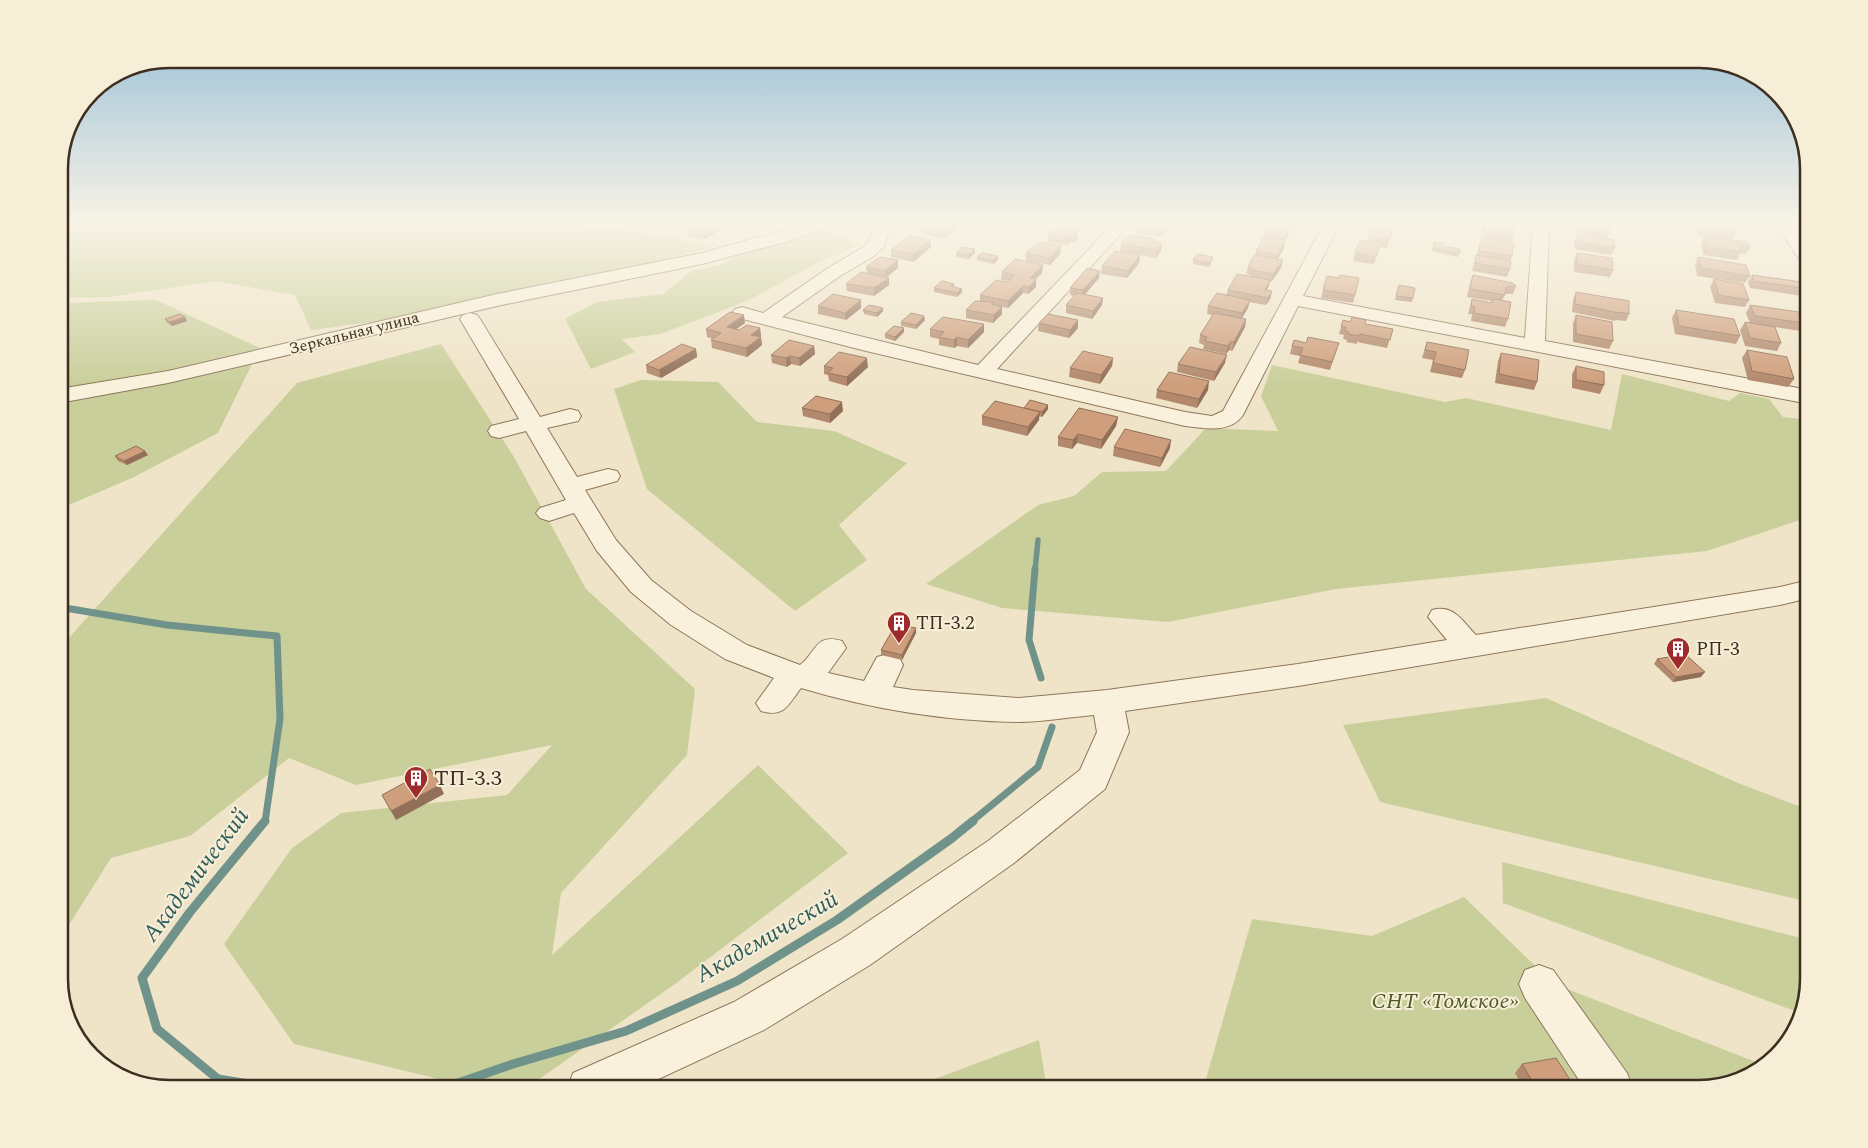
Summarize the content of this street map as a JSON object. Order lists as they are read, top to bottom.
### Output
{
  "streets": {
    "street": ["Зеркальная улица"]
  },
  "water": ["Академический"],
  "parks": ["СНТ «Томское»"],
  "places": {
    "building": ["ТП-3.2", "РП-3", "ТП-3.3"]
  }
}
